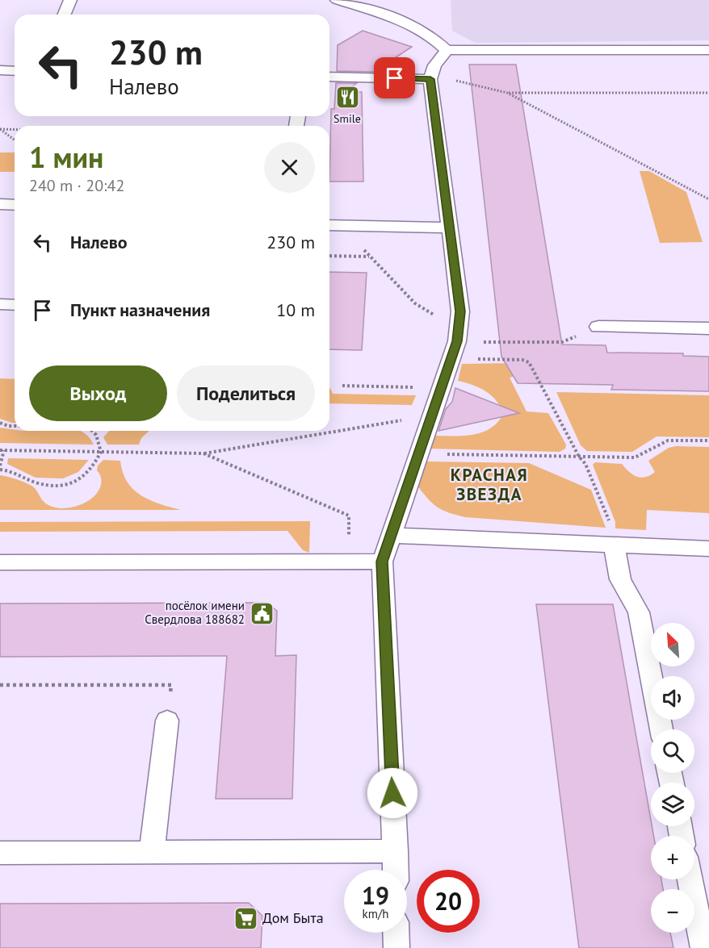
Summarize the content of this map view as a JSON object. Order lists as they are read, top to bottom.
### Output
{
  "districts": ["КРАСНАЯ ЗВЕЗДА"],
  "places": {
    "restaurant": ["Smile"],
    "public building": ["посёлок имени Свердлова 188682"],
    "supermarket": ["Дом Быта"]
  },
  "north": "top left",
  "page": {
    "turn": ["230 m", "Налево"],
    "heading": ["1 мин", "240 m · 20:42"],
    "list": [
      {
        "name": "Налево",
        "value": "230 m"
      },
      {
        "name": "Пункт назначения",
        "value": "10 m"
      }
    ],
    "buttons": ["Выход", "Поделиться"],
    "map_buttons": ["+", "−"],
    "speed": "19 km/h",
    "limit": "20"
  }
}
